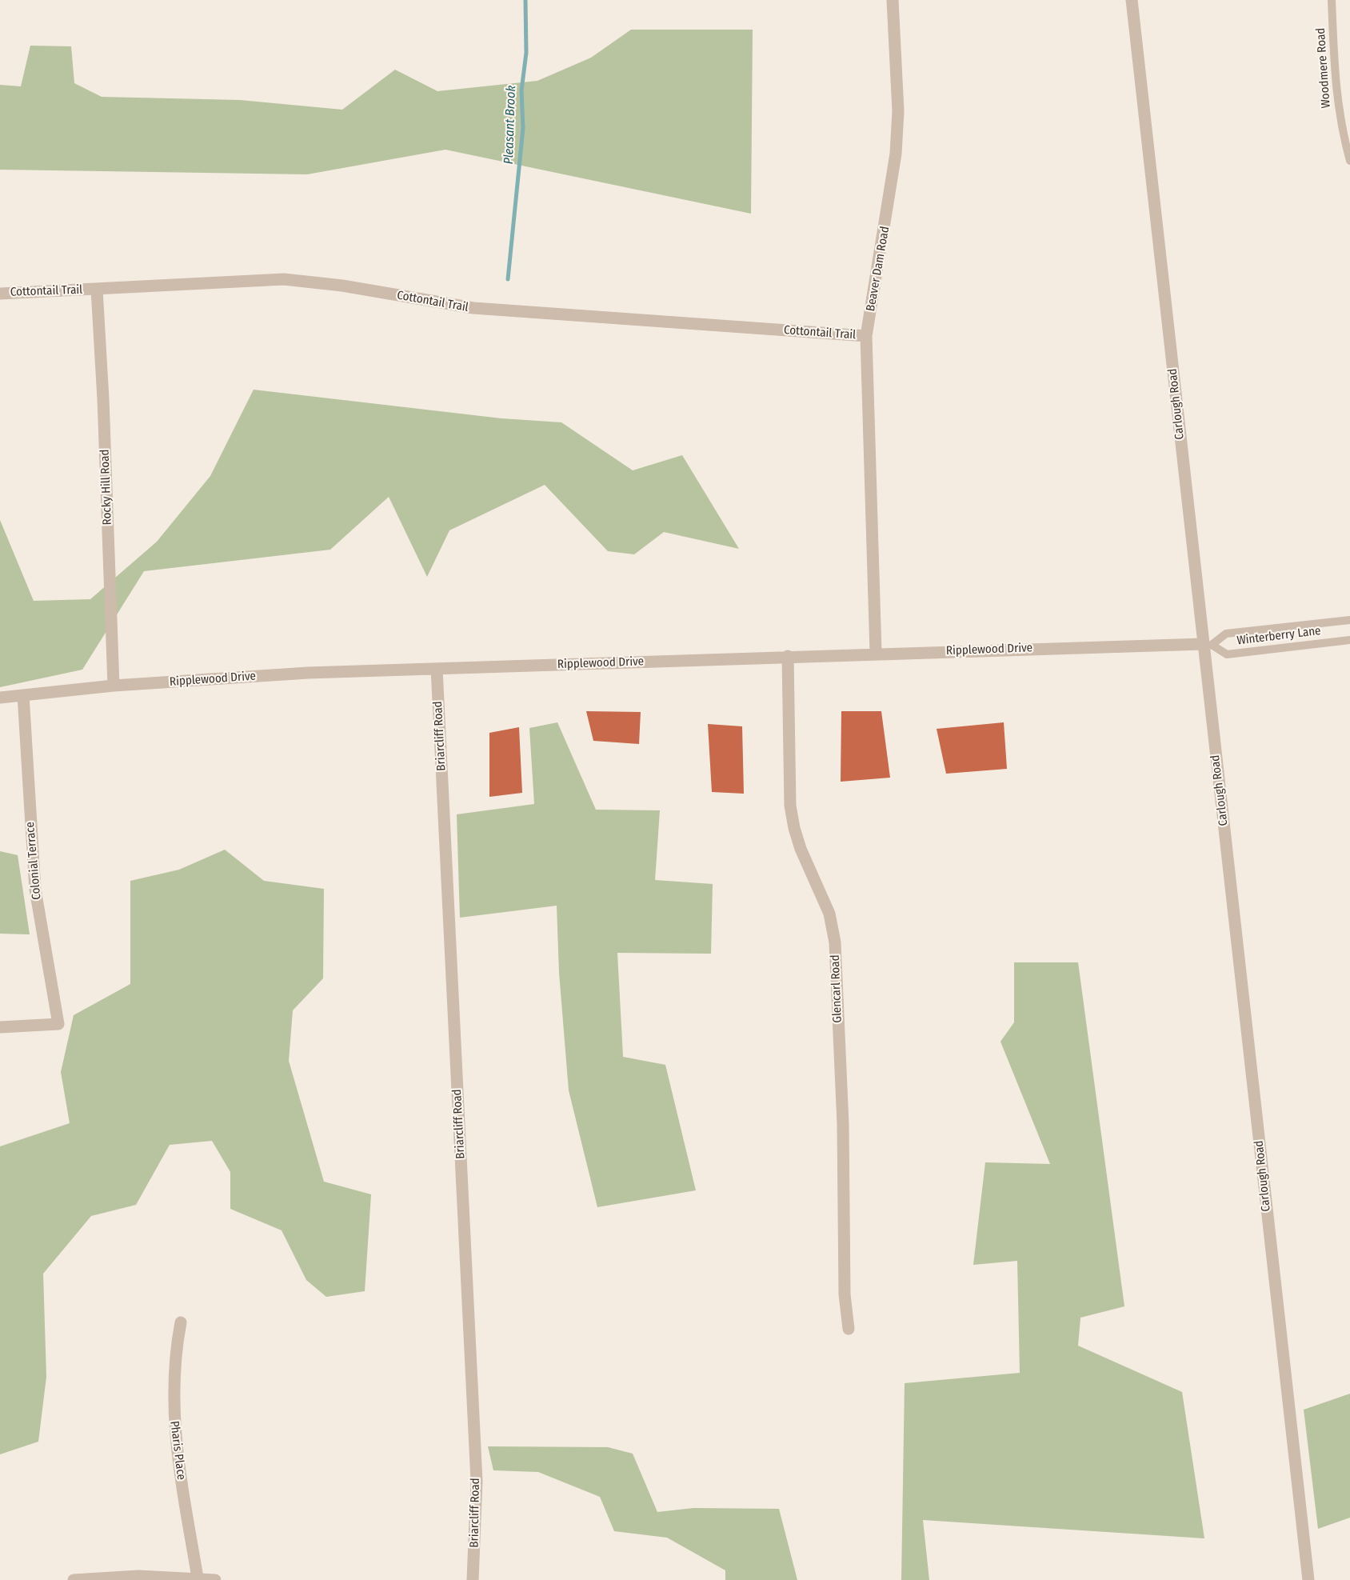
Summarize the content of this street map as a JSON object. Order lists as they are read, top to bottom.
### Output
{
  "streets": {
    "street": [
      "Beaver Dam Road",
      "Cottontail Trail",
      "Carlough Road",
      "Rocky Hill Road",
      "Ripplewood Drive",
      "Briarcliff Road",
      "Colonial Terrace",
      "Glencarl Road",
      "Pharis Place"
    ],
    "lane": ["Woodmere Road", "Winterberry Lane"]
  },
  "crossings": [
    ["Beaver Dam Road", "Cottontail Trail"],
    ["Beaver Dam Road", "Ripplewood Drive"],
    ["Cottontail Trail", "Rocky Hill Road"],
    ["Carlough Road", "Winterberry Lane"],
    ["Carlough Road", "Ripplewood Drive"],
    ["Rocky Hill Road", "Ripplewood Drive"],
    ["Winterberry Lane", "Ripplewood Drive"],
    ["Ripplewood Drive", "Briarcliff Road"],
    ["Ripplewood Drive", "Colonial Terrace"],
    ["Ripplewood Drive", "Glencarl Road"]
  ],
  "water": ["Pleasant Brook"]
}
